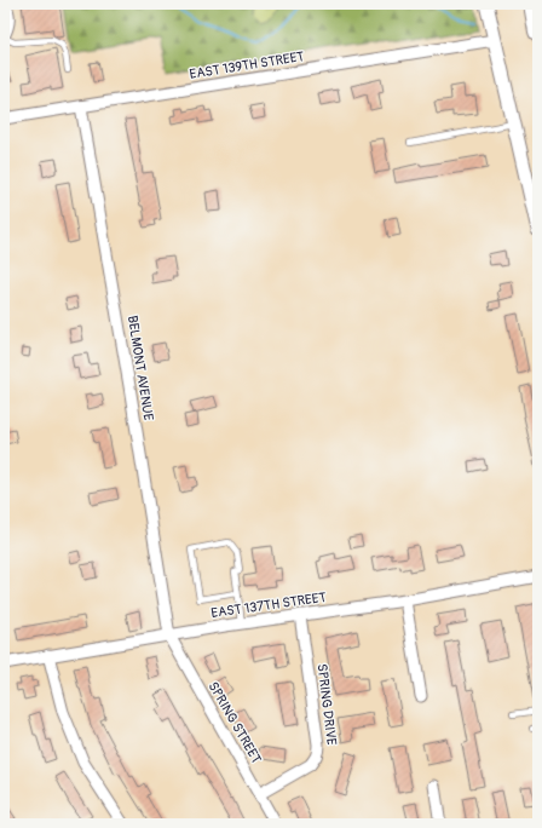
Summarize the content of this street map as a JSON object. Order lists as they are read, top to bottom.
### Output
{
  "streets": {
    "street": [
      "EAST 139TH STREET",
      "BELMONT AVENUE",
      "EAST 137TH STREET",
      "SPRING DRIVE",
      "SPRING STREET"
    ]
  },
  "crossings": [
    ["EAST 139TH STREET", "BELMONT AVENUE"],
    ["BELMONT AVENUE", "EAST 137TH STREET"],
    ["BELMONT AVENUE", "SPRING STREET"],
    ["EAST 137TH STREET", "SPRING DRIVE"],
    ["EAST 137TH STREET", "SPRING STREET"],
    ["SPRING DRIVE", "SPRING STREET"]
  ]
}
